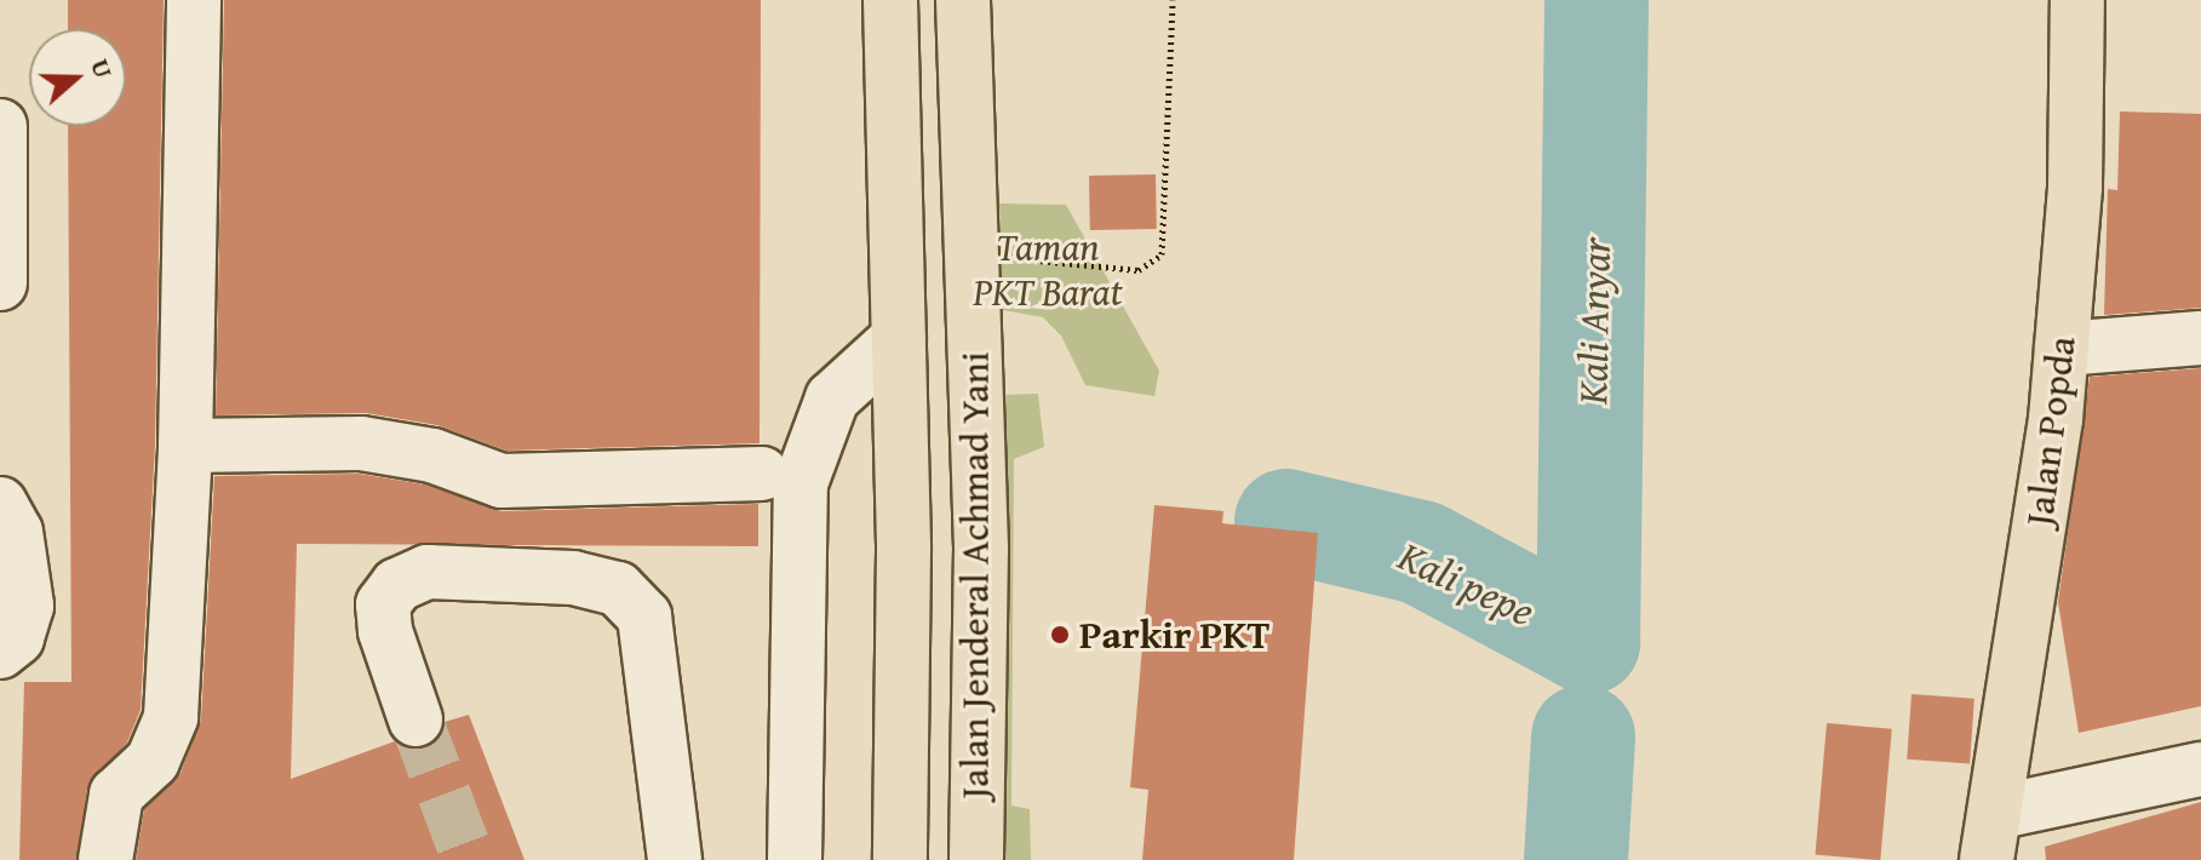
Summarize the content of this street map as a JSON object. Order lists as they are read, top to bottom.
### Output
{
  "streets": {
    "main road": ["Jalan Popda", "Jalan Jenderal Achmad Yani"]
  },
  "water": ["Kali Anyar", "Kali pepe"],
  "parks": ["Taman PKT Barat"],
  "places": ["Parkir PKT"],
  "north": "right"
}
